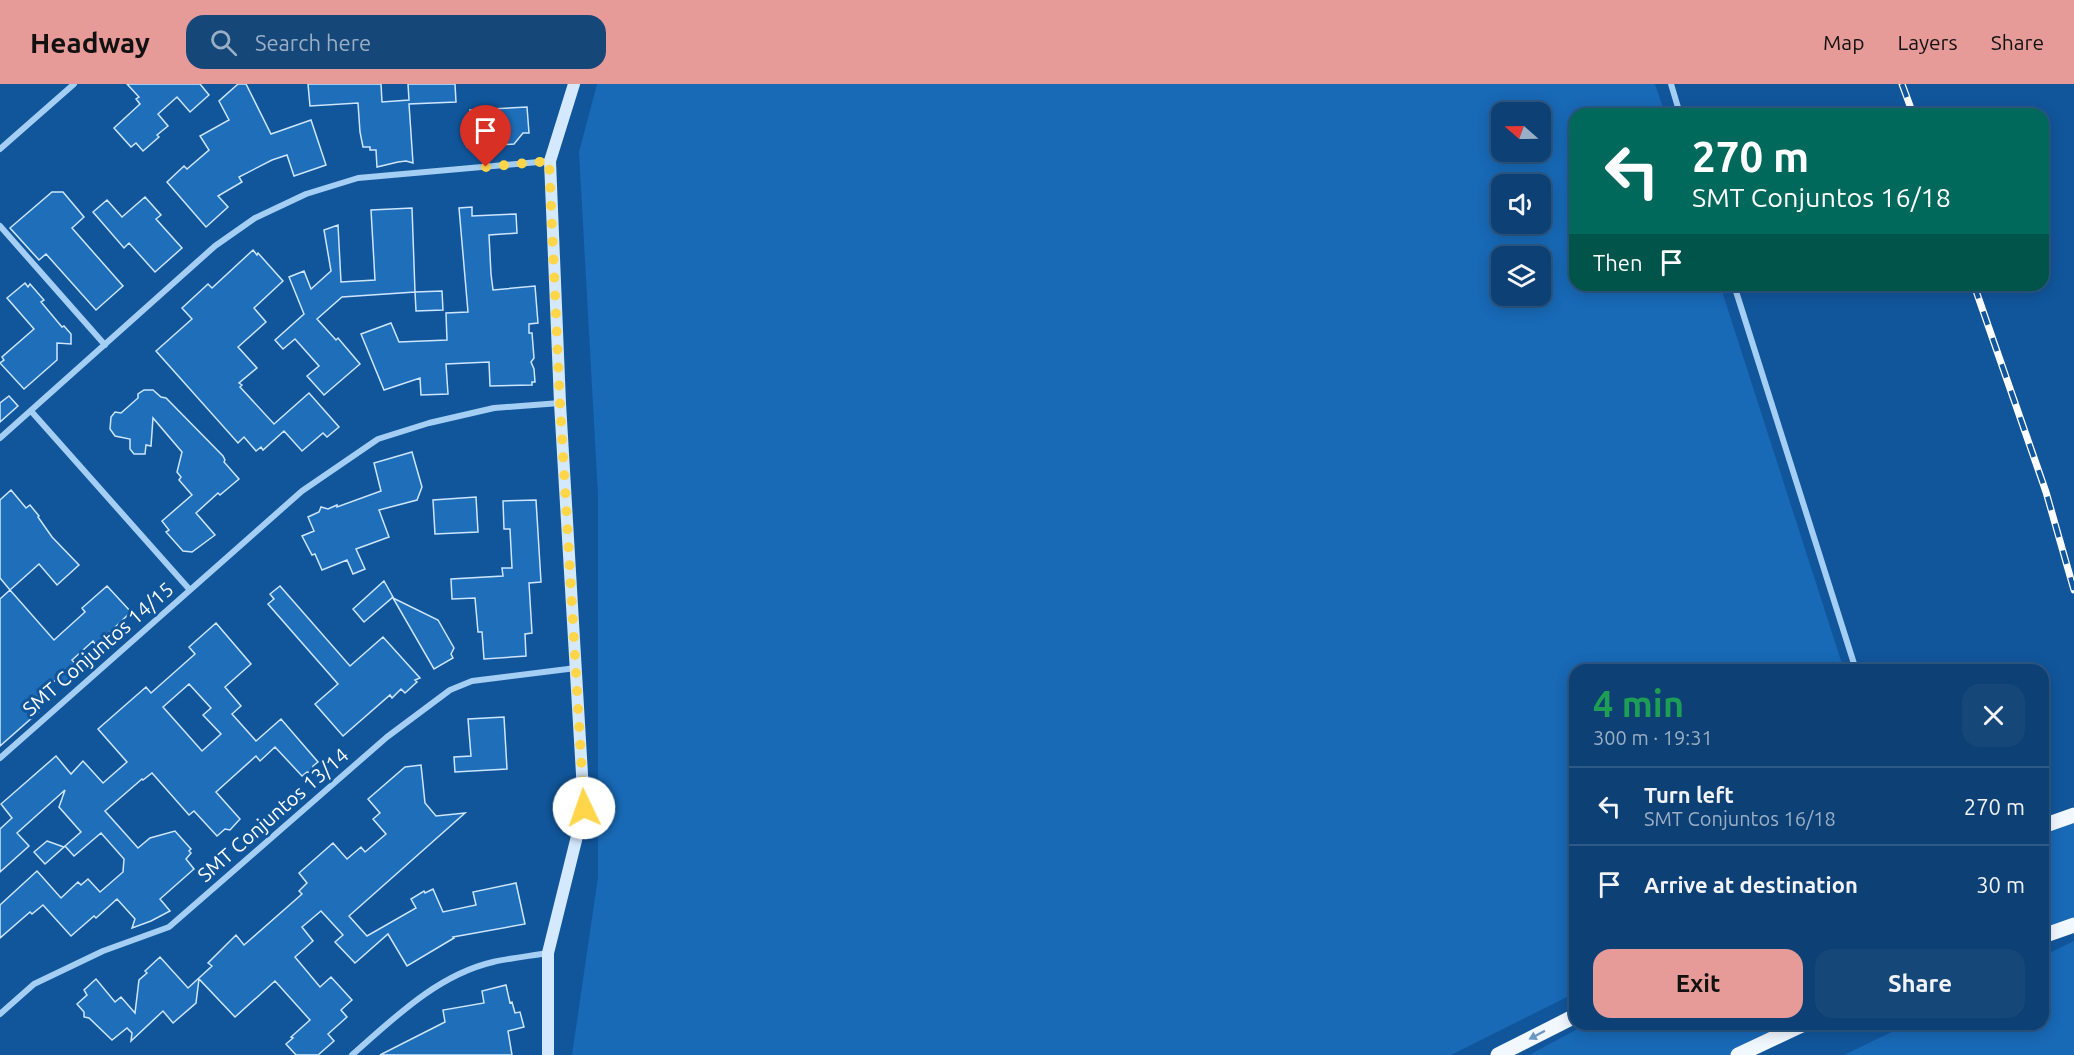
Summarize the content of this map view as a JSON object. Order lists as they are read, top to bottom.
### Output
{
  "streets": {
    "street": ["SMT Conjuntos 14/15", "SMT Conjuntos 13/14"]
  },
  "north": "left",
  "page": {
    "header": "Headway",
    "search": "Search here",
    "nav": ["Map", "Layers", "Share"],
    "turn": ["270 m", "SMT Conjuntos 16/18"],
    "then": "Then",
    "heading": ["4 min", "300 m · 19:31"],
    "list": [
      {
        "name": "Turn left",
        "note": "SMT Conjuntos 16/18",
        "value": "270 m"
      },
      {
        "name": "Arrive at destination",
        "value": "30 m"
      }
    ],
    "buttons": ["Exit", "Share"]
  }
}
